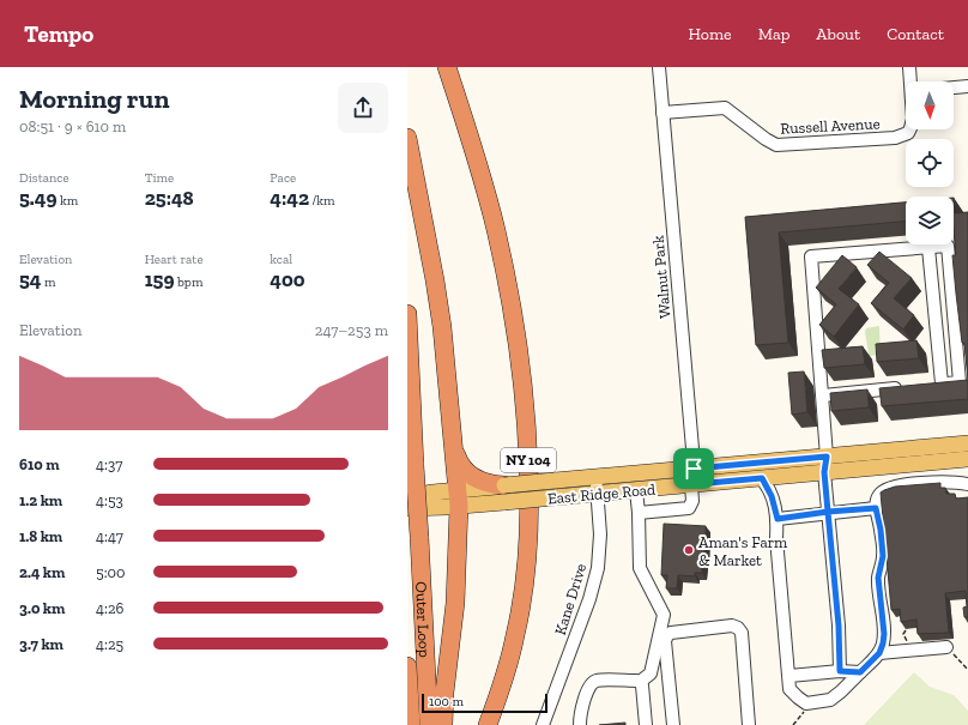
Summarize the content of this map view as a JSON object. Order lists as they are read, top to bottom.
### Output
{
  "streets": {
    "highway": ["NY 104", "Outer Loop"],
    "main road": ["East Ridge Road"],
    "street": ["Russell Avenue", "Walnut Park", "Kane Drive"]
  },
  "crossings": [
    ["Russell Avenue", "Walnut Park"],
    ["Walnut Park", "East Ridge Road"],
    ["East Ridge Road", "Kane Drive"]
  ],
  "places": ["Aman's Farm & Market"],
  "scale_bar": "100 m",
  "north": "bottom",
  "page": {
    "header": "Tempo",
    "nav": [
      "Home",
      "Map",
      "About",
      "Contact"
    ],
    "heading": ["Morning run", "08:51 · 9 × 610 m"],
    "stats": [
      ["Distance", "5.49 km"],
      ["Time", "25:48"],
      ["Pace", "4:42 /km"],
      ["Elevation", "54 m"],
      ["Heart rate", "159 bpm"],
      ["kcal", "400"]
    ],
    "chart": ["Elevation", "247–253 m"],
    "list": [
      {
        "name": "610 m",
        "note": "4:37"
      },
      {
        "name": "1.2 km",
        "note": "4:53"
      },
      {
        "name": "1.8 km",
        "note": "4:47"
      },
      {
        "name": "2.4 km",
        "note": "5:00"
      },
      {
        "name": "3.0 km",
        "note": "4:26"
      },
      {
        "name": "3.7 km",
        "note": "4:25"
      }
    ],
    "scale": "100 m"
  }
}
